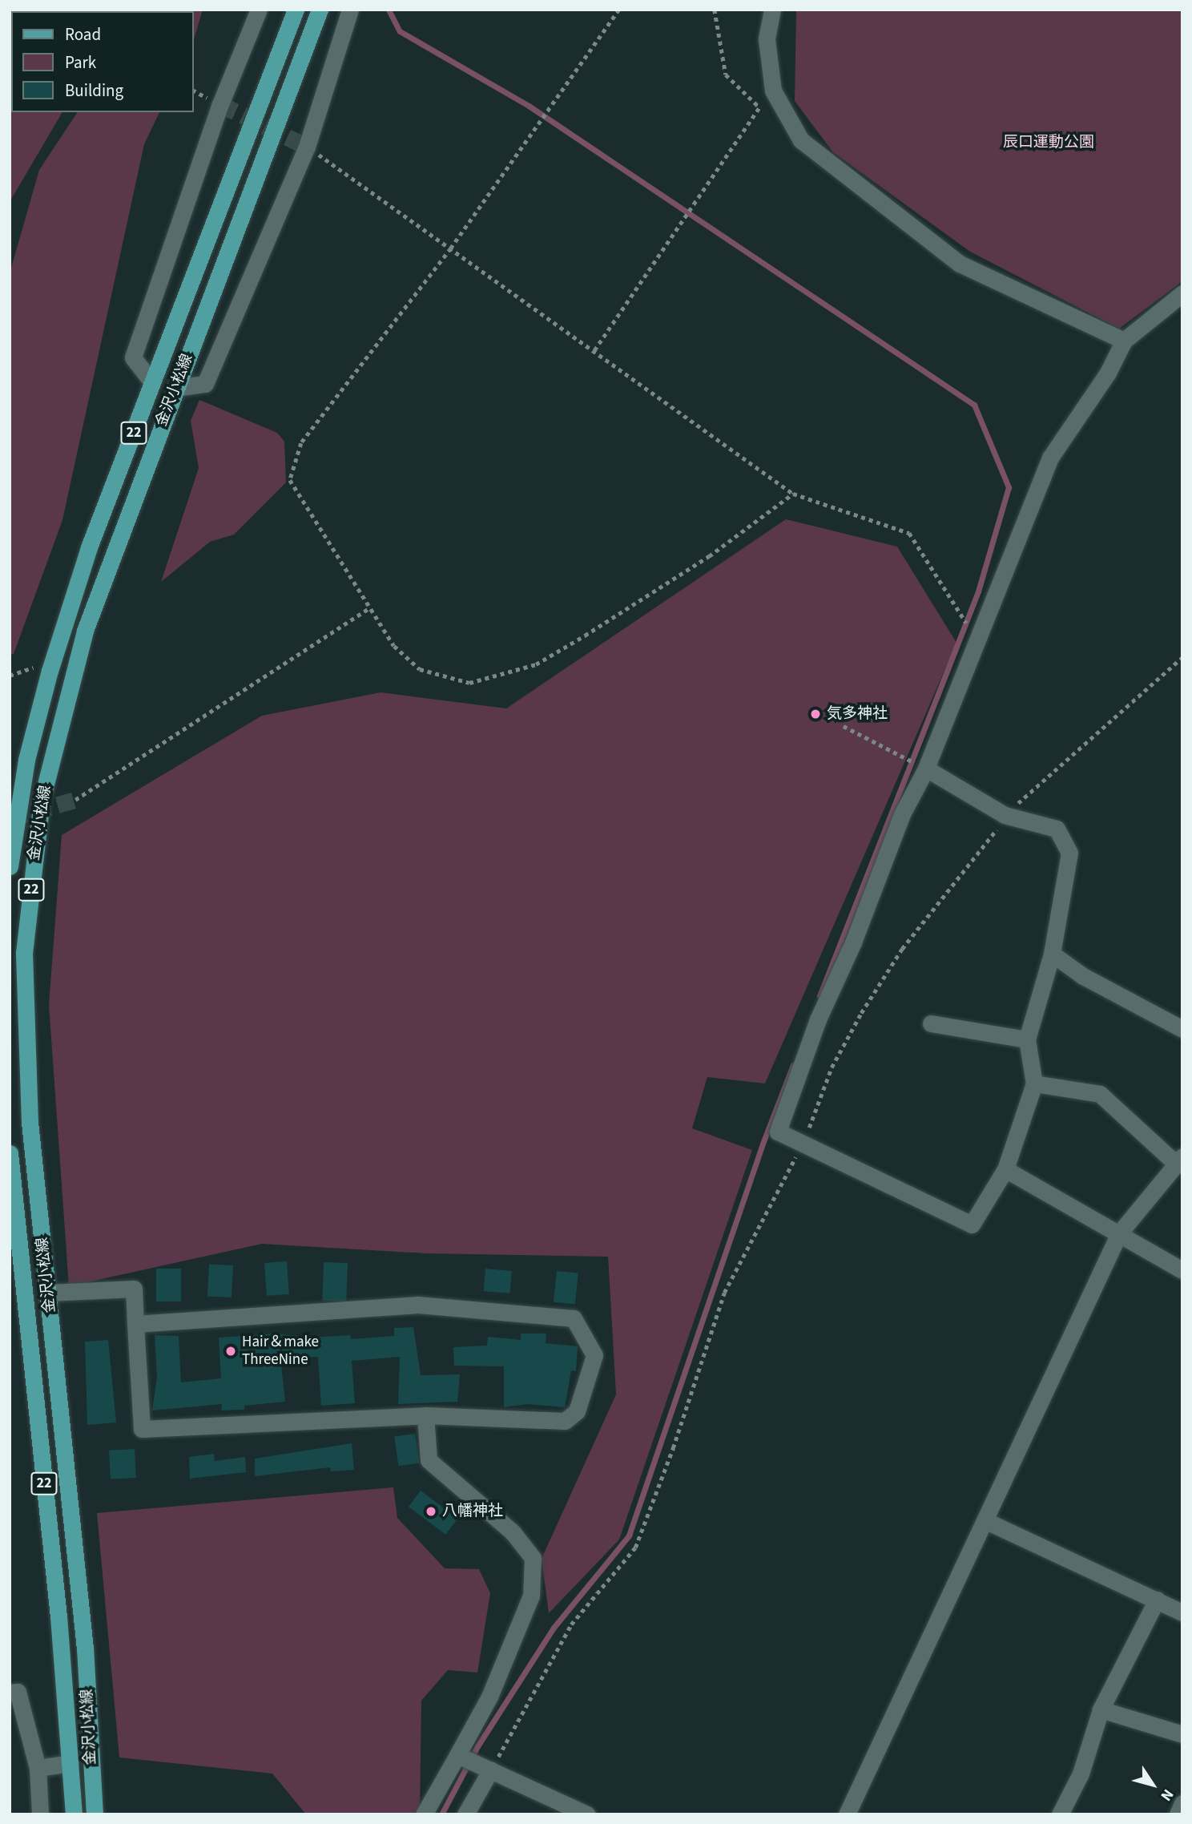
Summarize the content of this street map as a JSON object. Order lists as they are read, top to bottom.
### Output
{
  "streets": {
    "main road": ["金沢小松線", "22"]
  },
  "parks": ["辰口運動公園"],
  "places": ["気多神社", "Hair＆make ThreeNine", "八幡神社"],
  "legend": ["Road", "Park", "Building"],
  "north": "bottom right"
}
